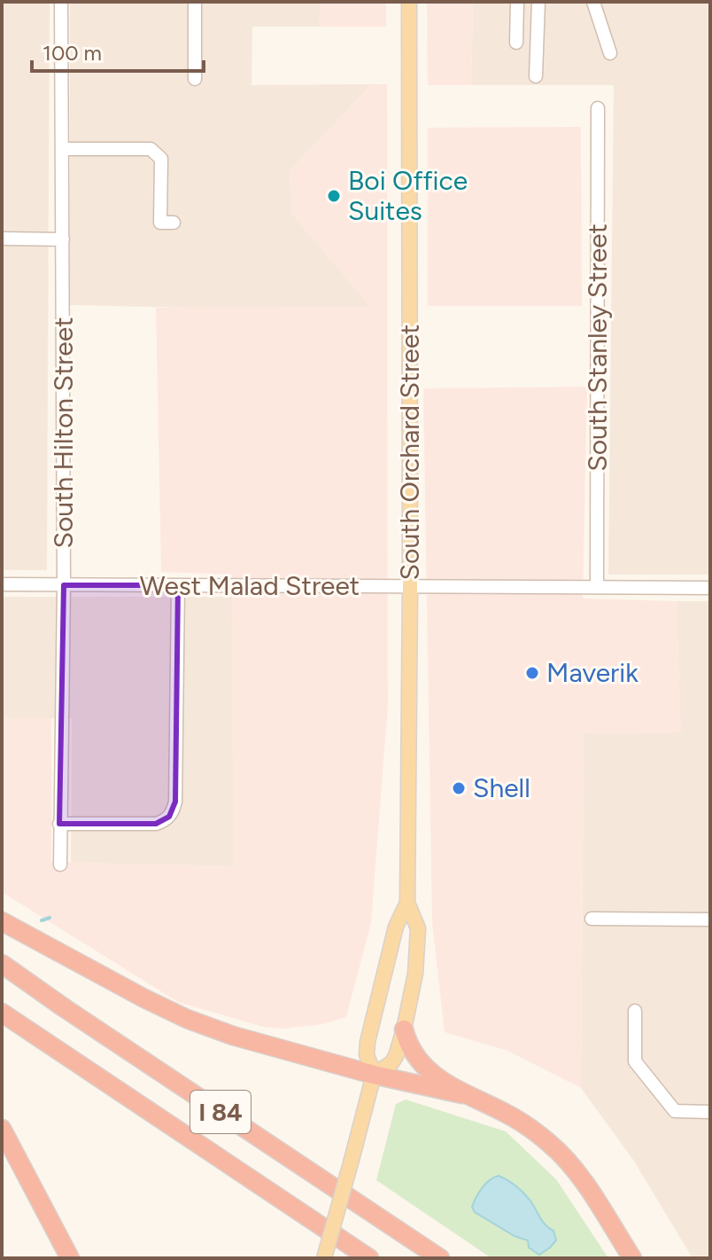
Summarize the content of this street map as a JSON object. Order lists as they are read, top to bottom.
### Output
{
  "streets": {
    "highway": ["I 84"],
    "main road": ["South Orchard Street"],
    "street": ["South Stanley Street", "South Hilton Street", "West Malad Street"]
  },
  "crossings": [
    ["South Stanley Street", "West Malad Street"],
    ["South Hilton Street", "West Malad Street"],
    ["South Orchard Street", "West Malad Street"]
  ],
  "places": ["Boi Office Suites", "Maverik", "Shell"],
  "scale_bar": "100 m"
}
